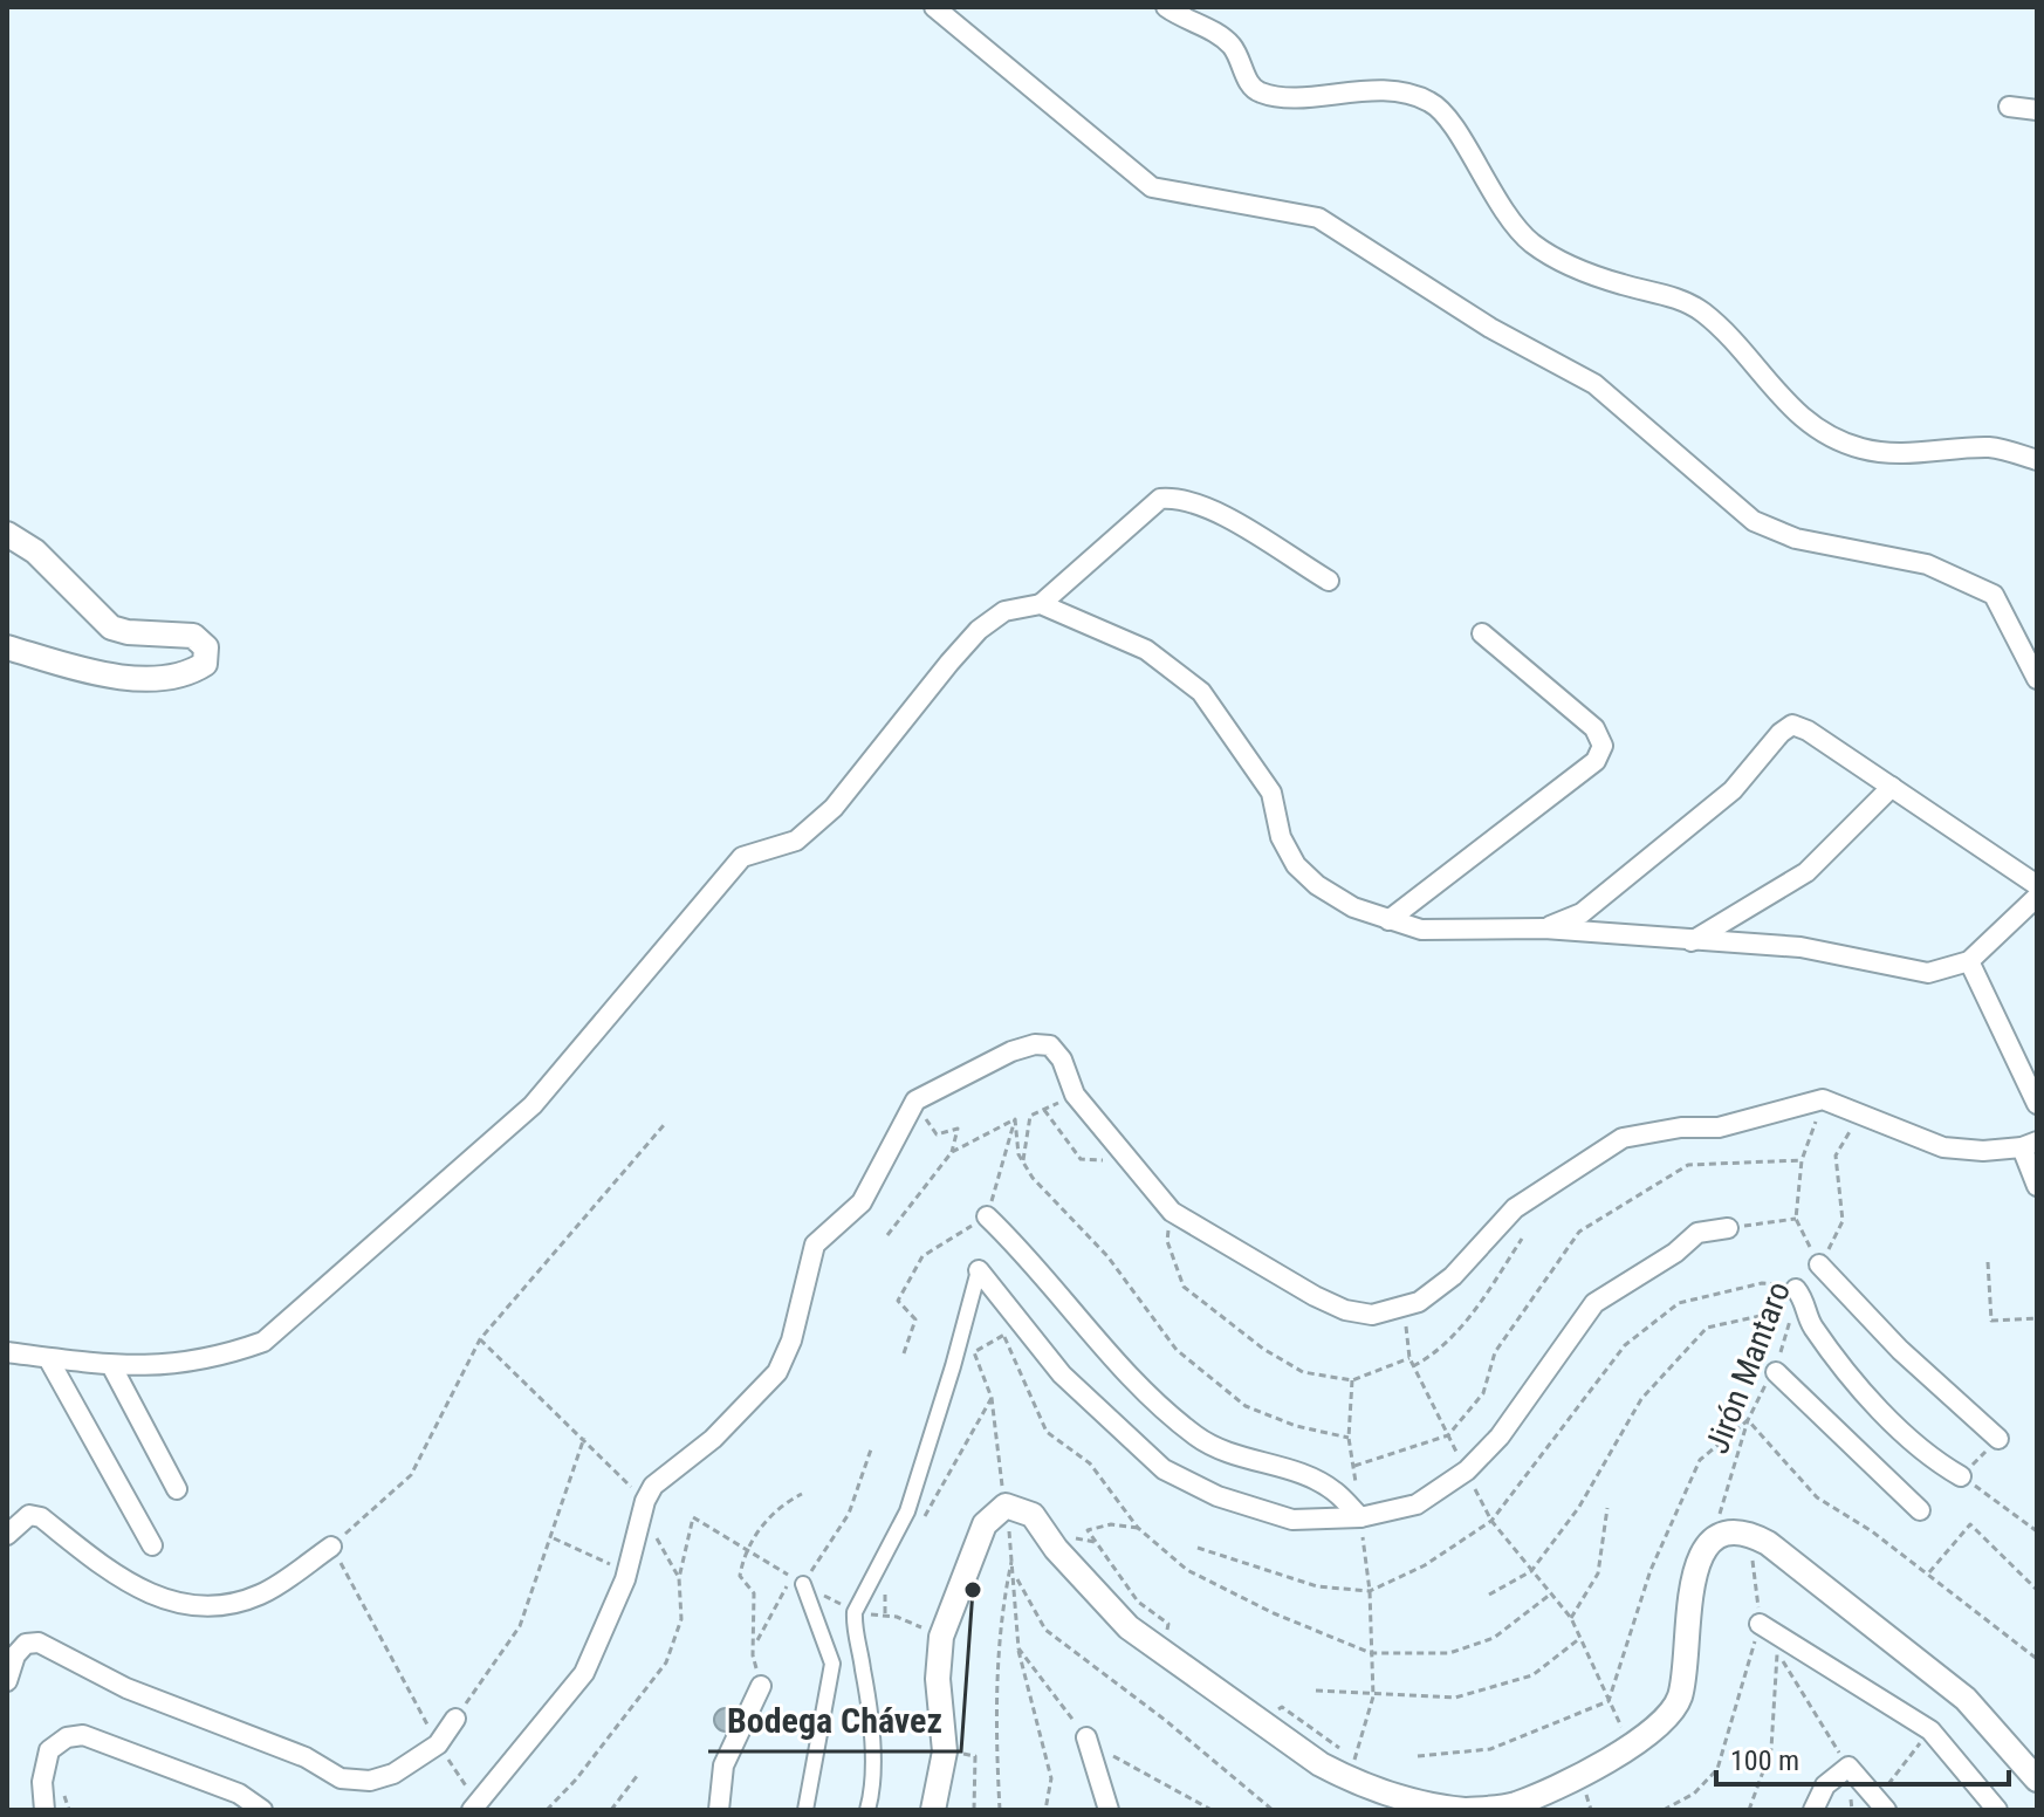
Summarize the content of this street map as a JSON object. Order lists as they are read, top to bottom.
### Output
{
  "streets": {
    "path": ["Jirón Mantaro"]
  },
  "places": ["Bodega Chávez"],
  "scale_bar": "100 m"
}
